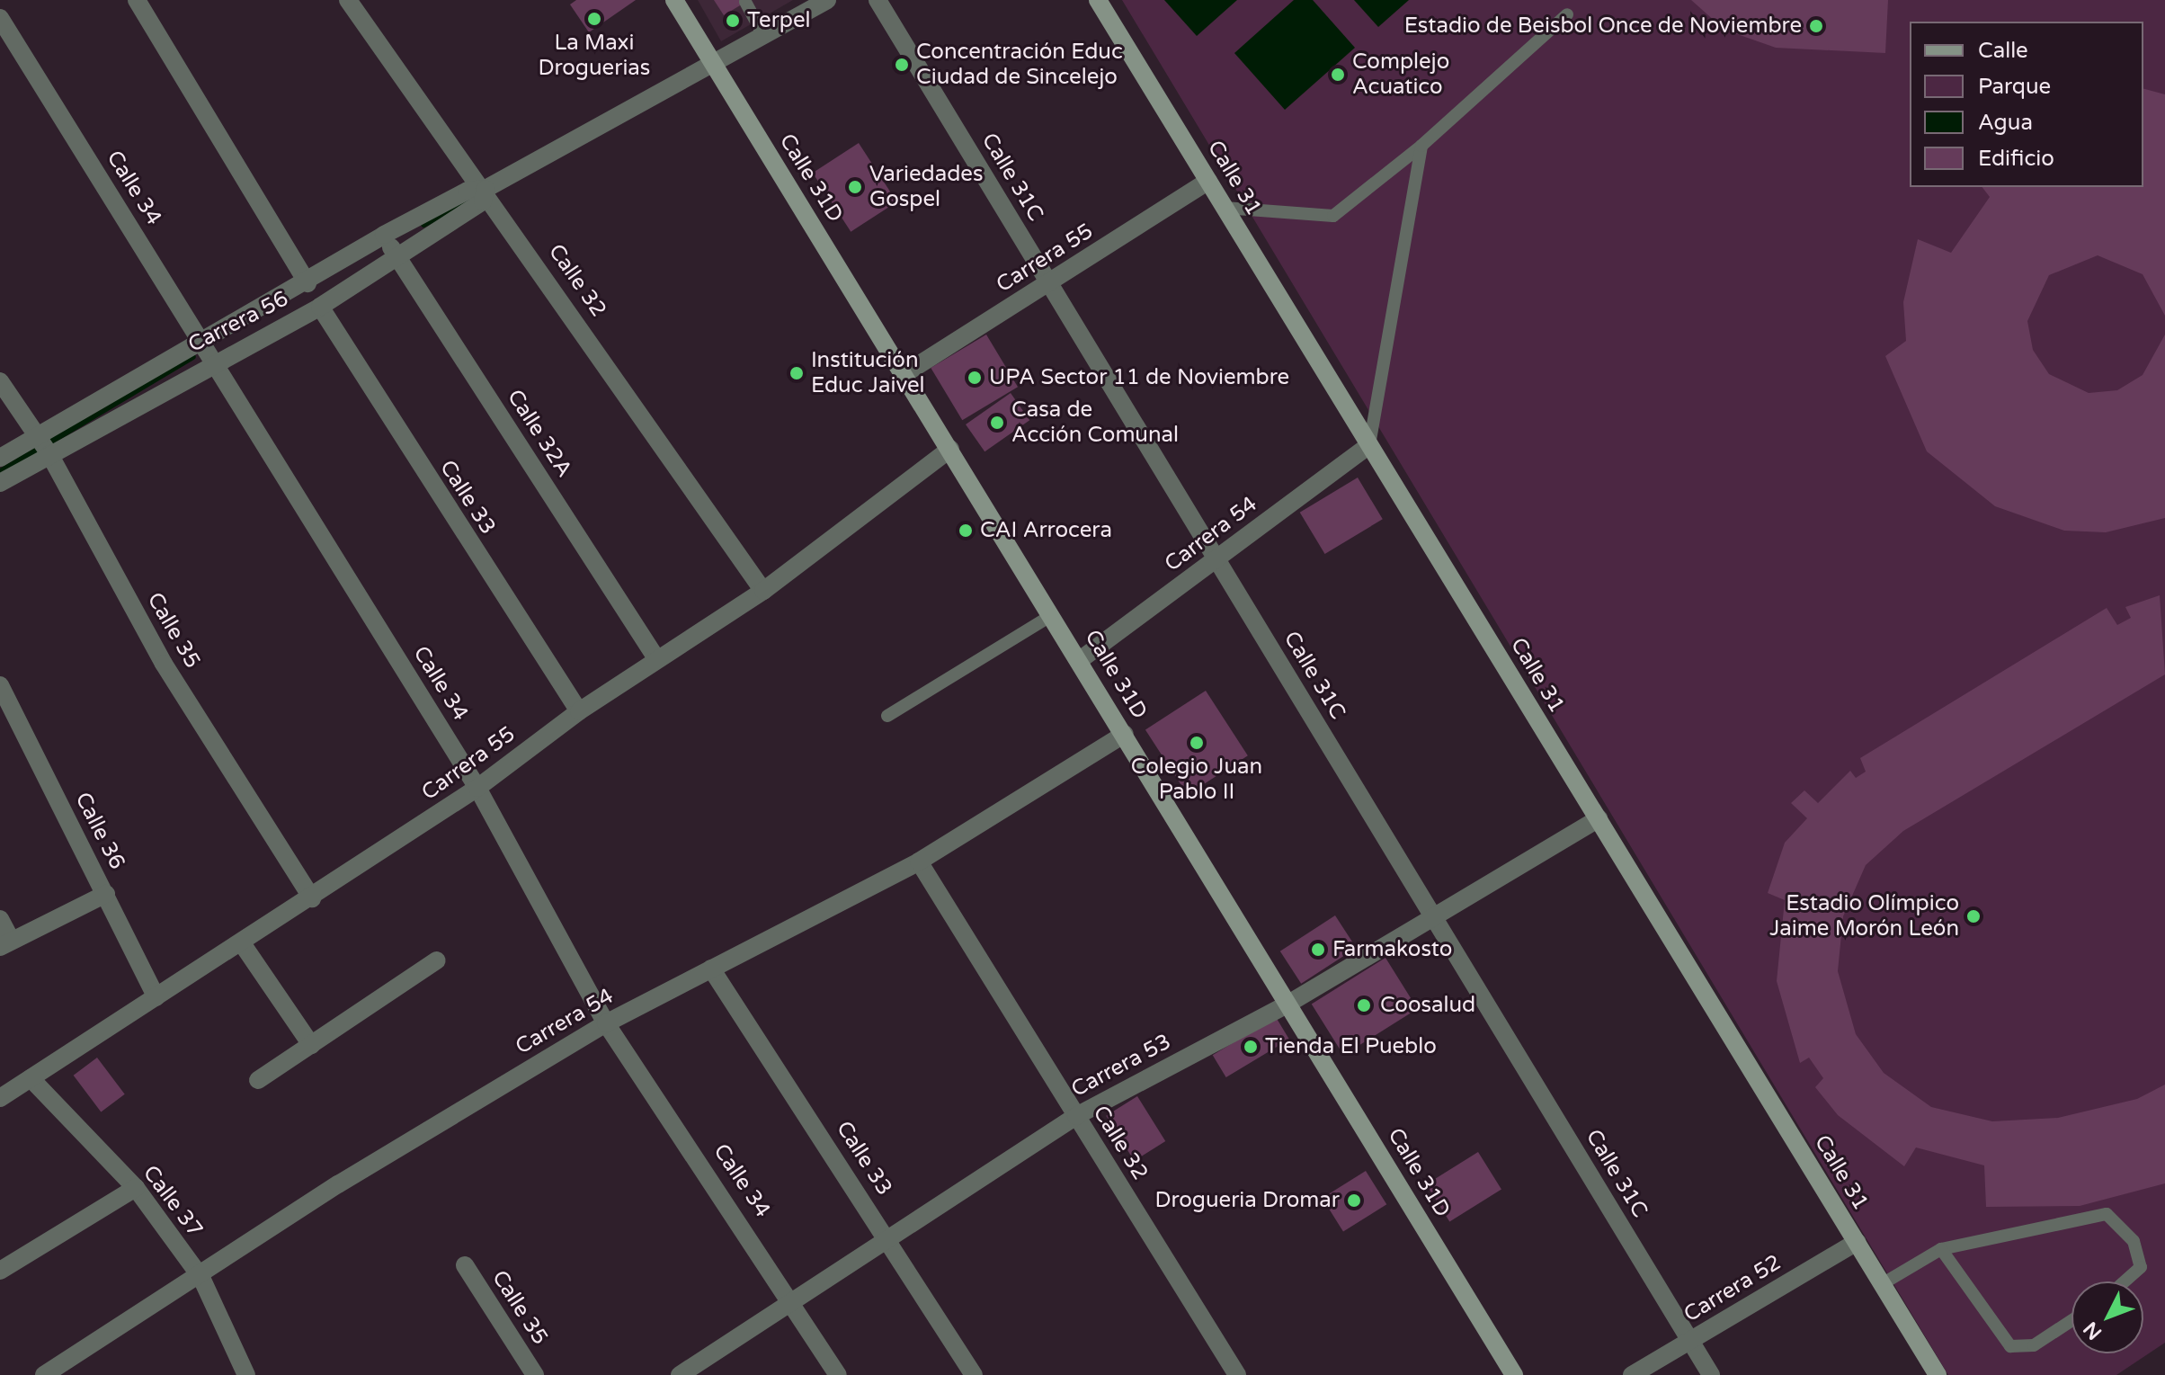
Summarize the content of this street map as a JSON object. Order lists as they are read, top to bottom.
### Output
{
  "streets": {
    "street": [
      "Calle 31C",
      "Calle 31D",
      "Calle 31",
      "Calle 34",
      "Carrera 55",
      "Calle 32",
      "Carrera 56",
      "Calle 32A",
      "Calle 33",
      "Carrera 54",
      "Calle 35",
      "Calle 36",
      "Carrera 53",
      "Calle 37",
      "Carrera 52"
    ]
  },
  "crossings": [
    ["Calle 31C", "Carrera 55"],
    ["Calle 31C", "Carrera 54"],
    ["Calle 31C", "Carrera 53"],
    ["Calle 31C", "Carrera 52"],
    ["Calle 31D", "Carrera 55"],
    ["Calle 31D", "Carrera 56"],
    ["Calle 31D", "Carrera 54"],
    ["Calle 31D", "Carrera 53"],
    ["Calle 31", "Carrera 55"],
    ["Calle 31", "Carrera 54"],
    ["Calle 31", "Carrera 53"],
    ["Calle 31", "Carrera 52"],
    ["Calle 34", "Carrera 55"],
    ["Calle 34", "Carrera 56"],
    ["Calle 34", "Carrera 54"],
    ["Calle 34", "Carrera 53"],
    ["Carrera 55", "Calle 32"],
    ["Carrera 55", "Calle 32A"],
    ["Carrera 55", "Calle 33"],
    ["Carrera 55", "Calle 35"],
    ["Carrera 55", "Calle 36"],
    ["Carrera 55", "Calle 37"],
    ["Calle 32", "Carrera 56"],
    ["Calle 32", "Carrera 54"],
    ["Calle 32", "Carrera 53"],
    ["Carrera 56", "Calle 32A"],
    ["Carrera 56", "Calle 33"],
    ["Carrera 56", "Calle 35"],
    ["Calle 33", "Carrera 54"],
    ["Calle 33", "Carrera 53"],
    ["Carrera 54", "Calle 37"]
  ],
  "places": [
    "La Maxi Droguerias",
    "Terpel",
    "Estadio de Beisbol Once de Noviembre",
    "Concentración Educ Ciudad de Sincelejo",
    "Complejo Acuatico",
    "Variedades Gospel",
    "Institución Educ Jaivel",
    "UPA Sector 11 de Noviembre",
    "Casa de Acción Comunal",
    "CAI Arrocera",
    "Colegio Juan Pablo II",
    "Estadio Olímpico Jaime Morón León",
    "Farmakosto",
    "Coosalud",
    "Tienda El Pueblo",
    "Drogueria Dromar"
  ],
  "legend": [
    "Calle",
    "Parque",
    "Agua",
    "Edificio"
  ],
  "north": "bottom left"
}
